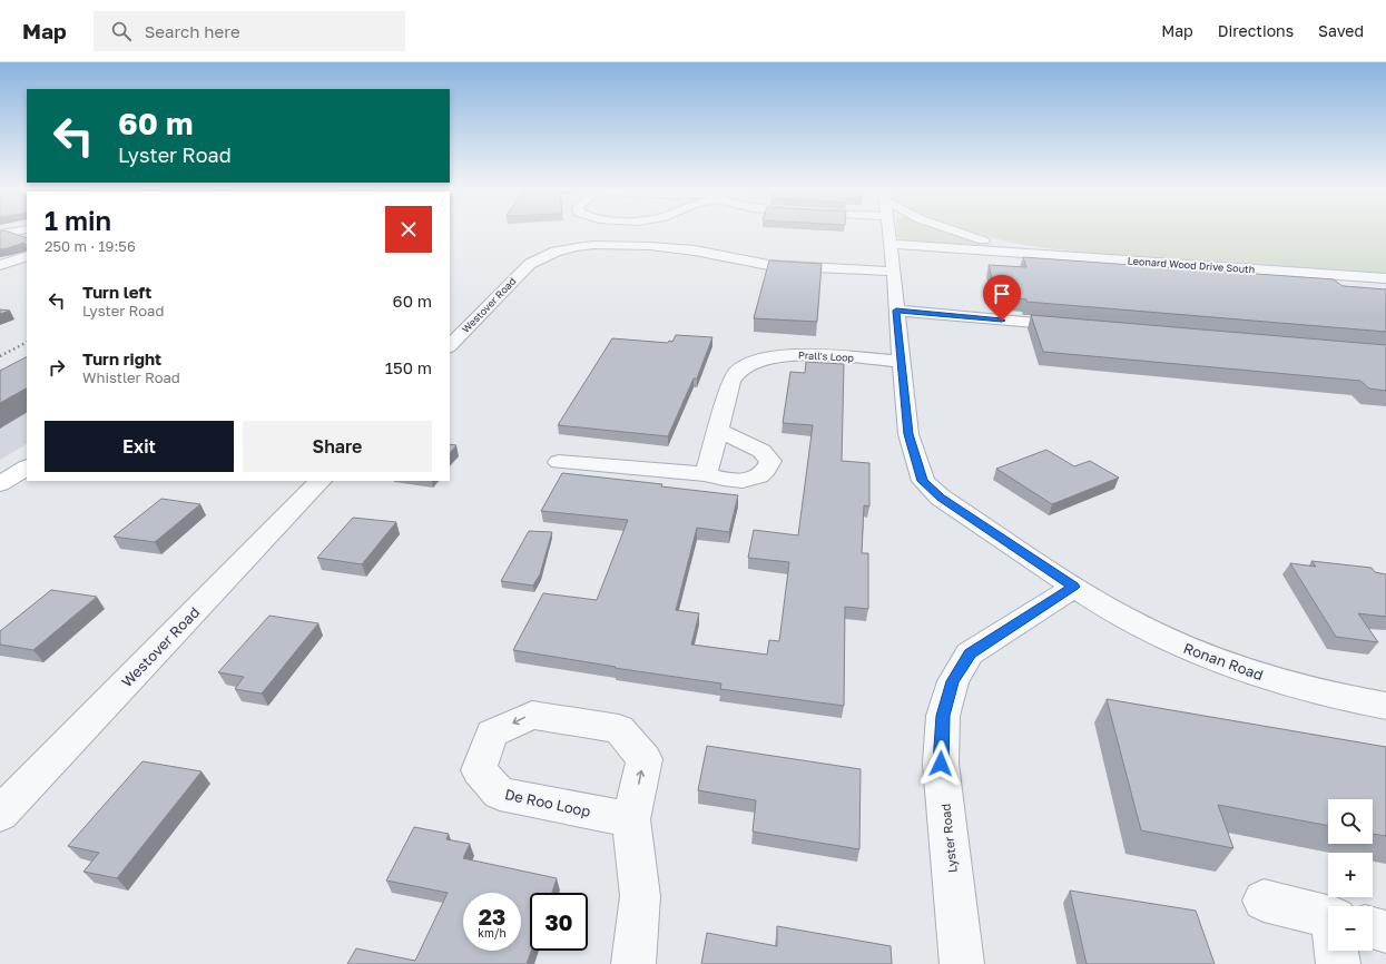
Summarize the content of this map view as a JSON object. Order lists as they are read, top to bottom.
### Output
{
  "streets": {
    "street": [
      "Leonard Wood Drive South",
      "Westover Road",
      "Prall's Loop",
      "Ronan Road",
      "Lyster Road"
    ]
  },
  "crossings": [
    ["Ronan Road", "Lyster Road"]
  ],
  "page": {
    "header": "Map",
    "search": "Search here",
    "nav": ["Map", "Directions", "Saved"],
    "turn": ["60 m", "Lyster Road"],
    "heading": ["1 min", "250 m · 19:56"],
    "list": [
      {
        "name": "Turn left",
        "note": "Lyster Road",
        "value": "60 m"
      },
      {
        "name": "Turn right",
        "note": "Whistler Road",
        "value": "150 m"
      }
    ],
    "buttons": ["Exit", "Share"],
    "map_buttons": ["+", "−"],
    "speed": "23 km/h",
    "limit": "30"
  }
}
